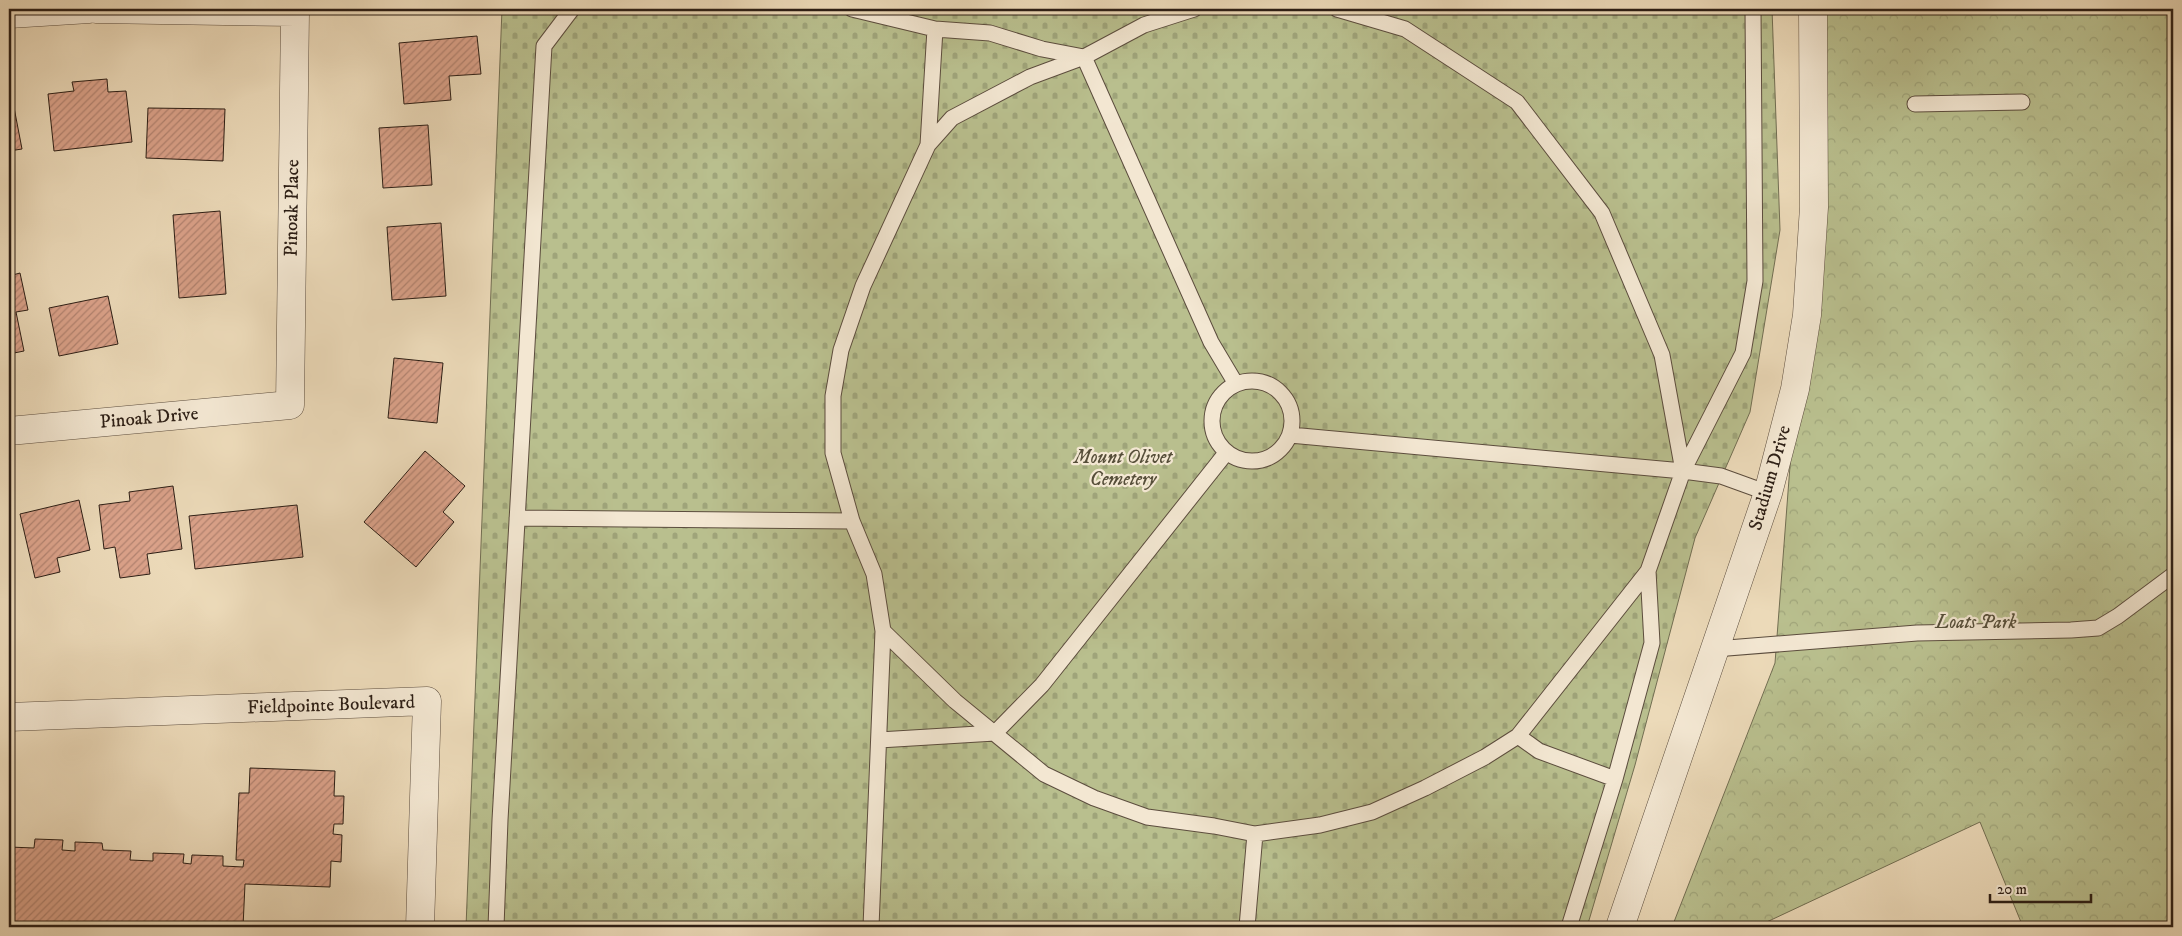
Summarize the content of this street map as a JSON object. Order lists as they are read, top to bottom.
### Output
{
  "streets": {
    "street": [
      "Pinoak Place",
      "Pinoak Drive",
      "Stadium Drive",
      "Fieldpointe Boulevard"
    ]
  },
  "crossings": [
    ["Pinoak Place", "Pinoak Drive"]
  ],
  "parks": ["Mount Olivet Cemetery", "Loats Park"],
  "scale_bar": "20 m"
}
